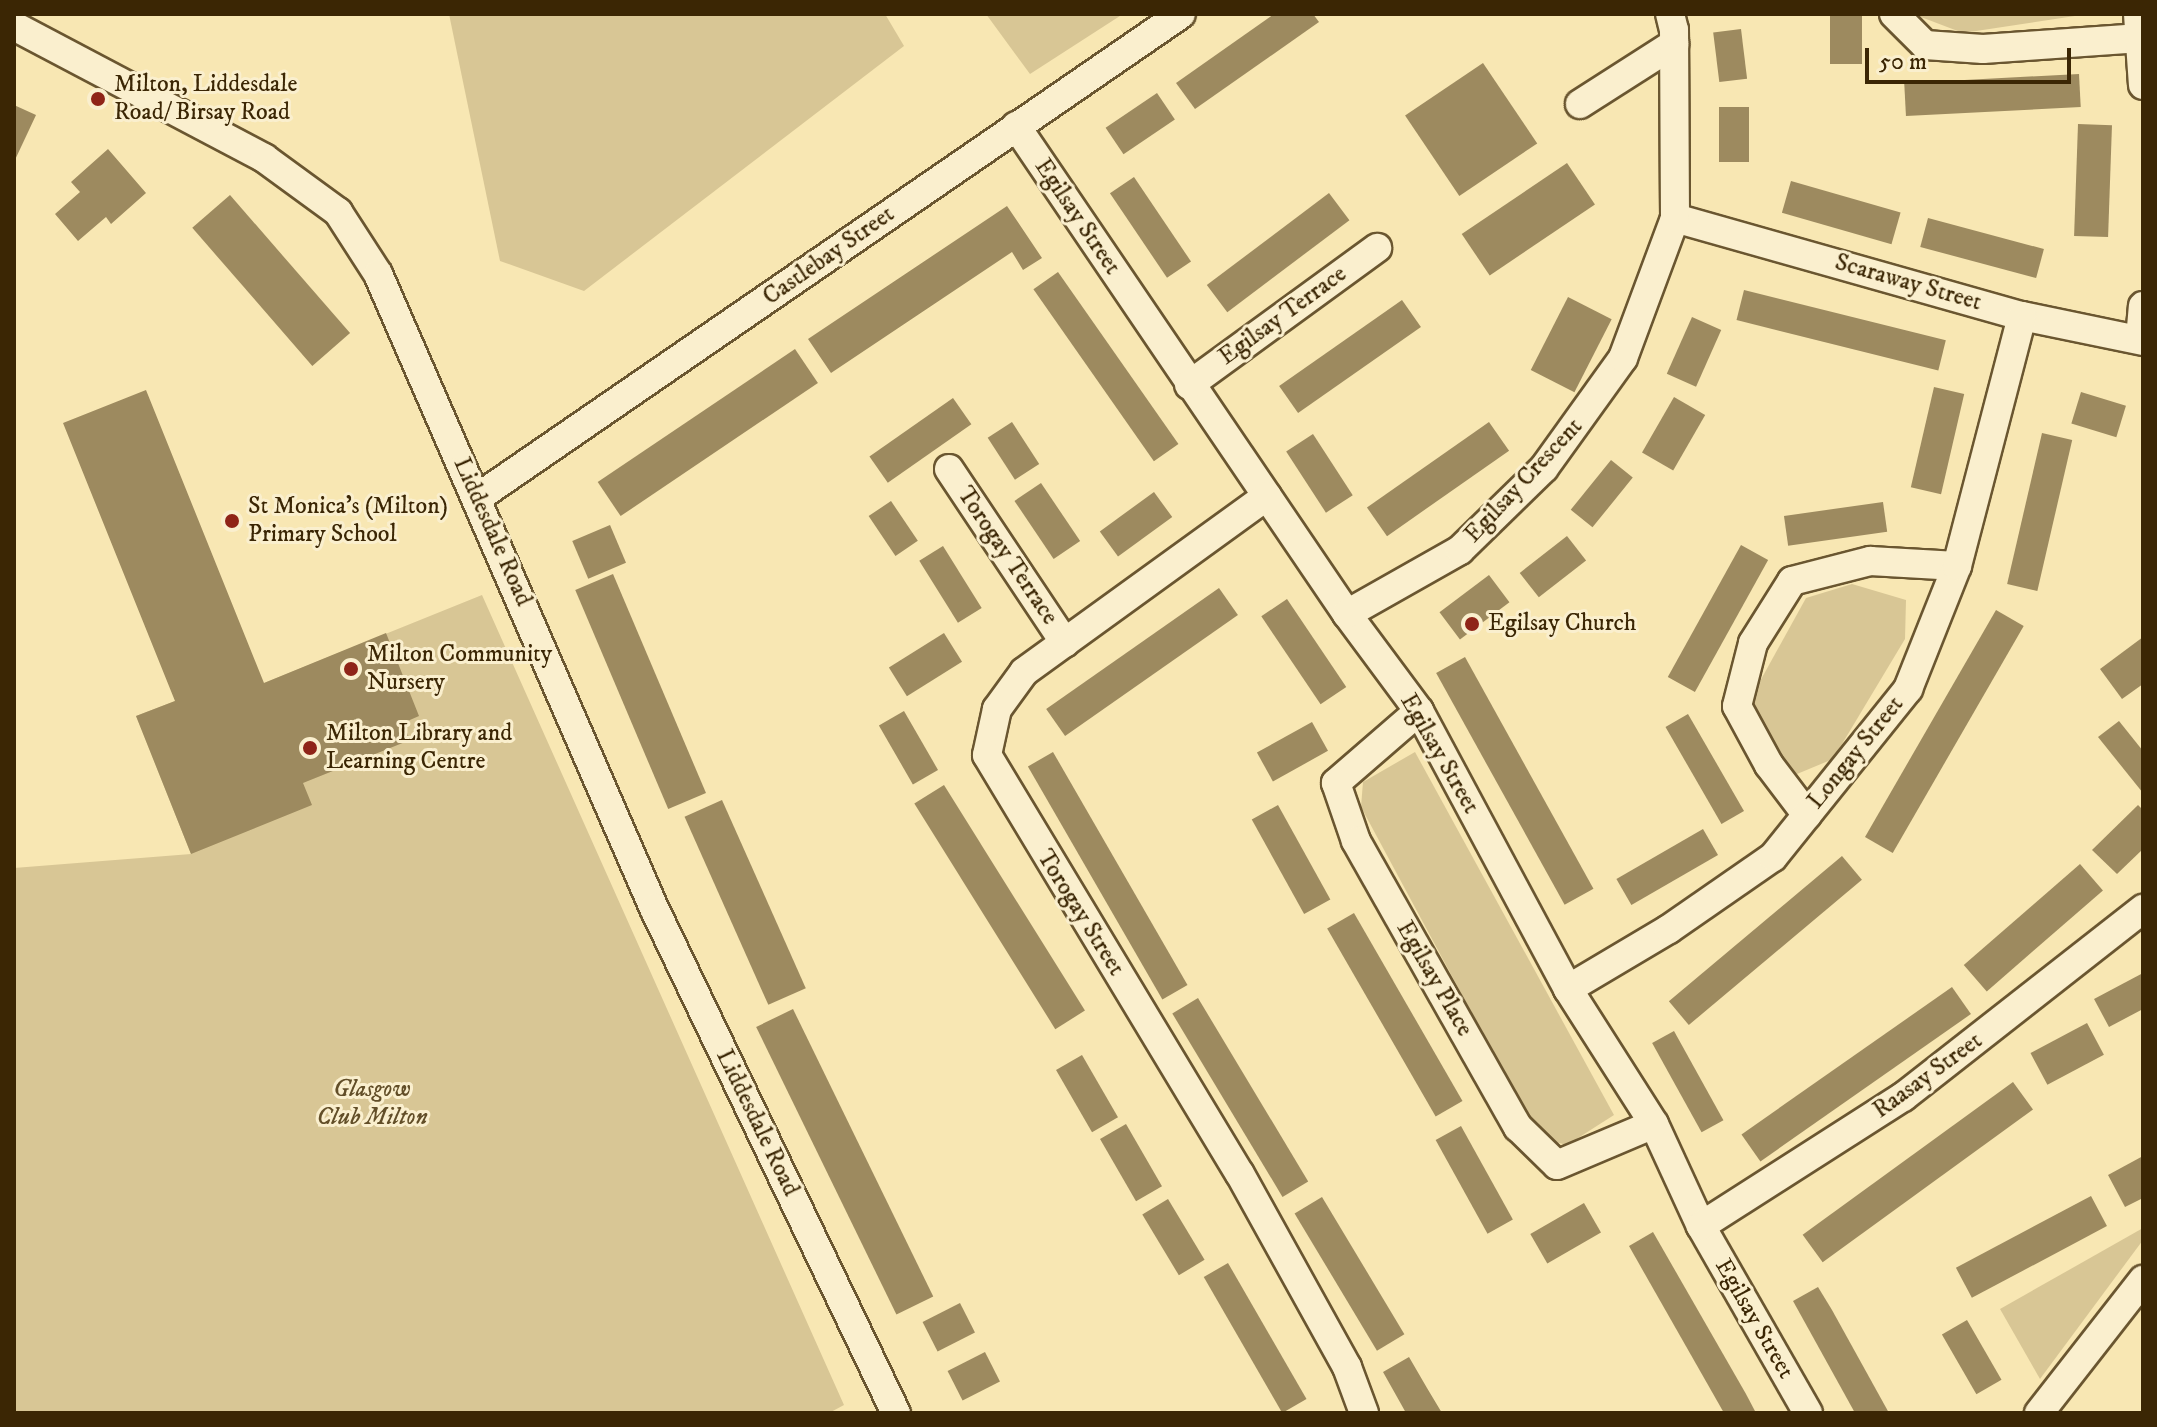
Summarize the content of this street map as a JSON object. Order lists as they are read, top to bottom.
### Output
{
  "streets": {
    "street": [
      "Egilsay Street",
      "Castlebay Street",
      "Scaraway Street",
      "Egilsay Terrace",
      "Egilsay Crescent",
      "Liddesdale Road",
      "Torogay Terrace",
      "Longay Street",
      "Torogay Street",
      "Egilsay Place",
      "Raasay Street"
    ]
  },
  "crossings": [
    ["Egilsay Street", "Castlebay Street"],
    ["Egilsay Street", "Egilsay Terrace"],
    ["Egilsay Street", "Egilsay Crescent"],
    ["Egilsay Street", "Longay Street"],
    ["Egilsay Street", "Torogay Street"],
    ["Egilsay Street", "Egilsay Place"],
    ["Egilsay Street", "Raasay Street"],
    ["Castlebay Street", "Liddesdale Road"],
    ["Scaraway Street", "Egilsay Crescent"],
    ["Scaraway Street", "Longay Street"],
    ["Torogay Terrace", "Torogay Street"]
  ],
  "parks": ["Glasgow Club Milton"],
  "places": [
    "Milton, Liddesdale Road/ Birsay Road",
    "St Monica's (Milton) Primary School",
    "Egilsay Church",
    "Milton Community Nursery",
    "Milton Library and Learning Centre"
  ],
  "scale_bar": "50 m"
}
